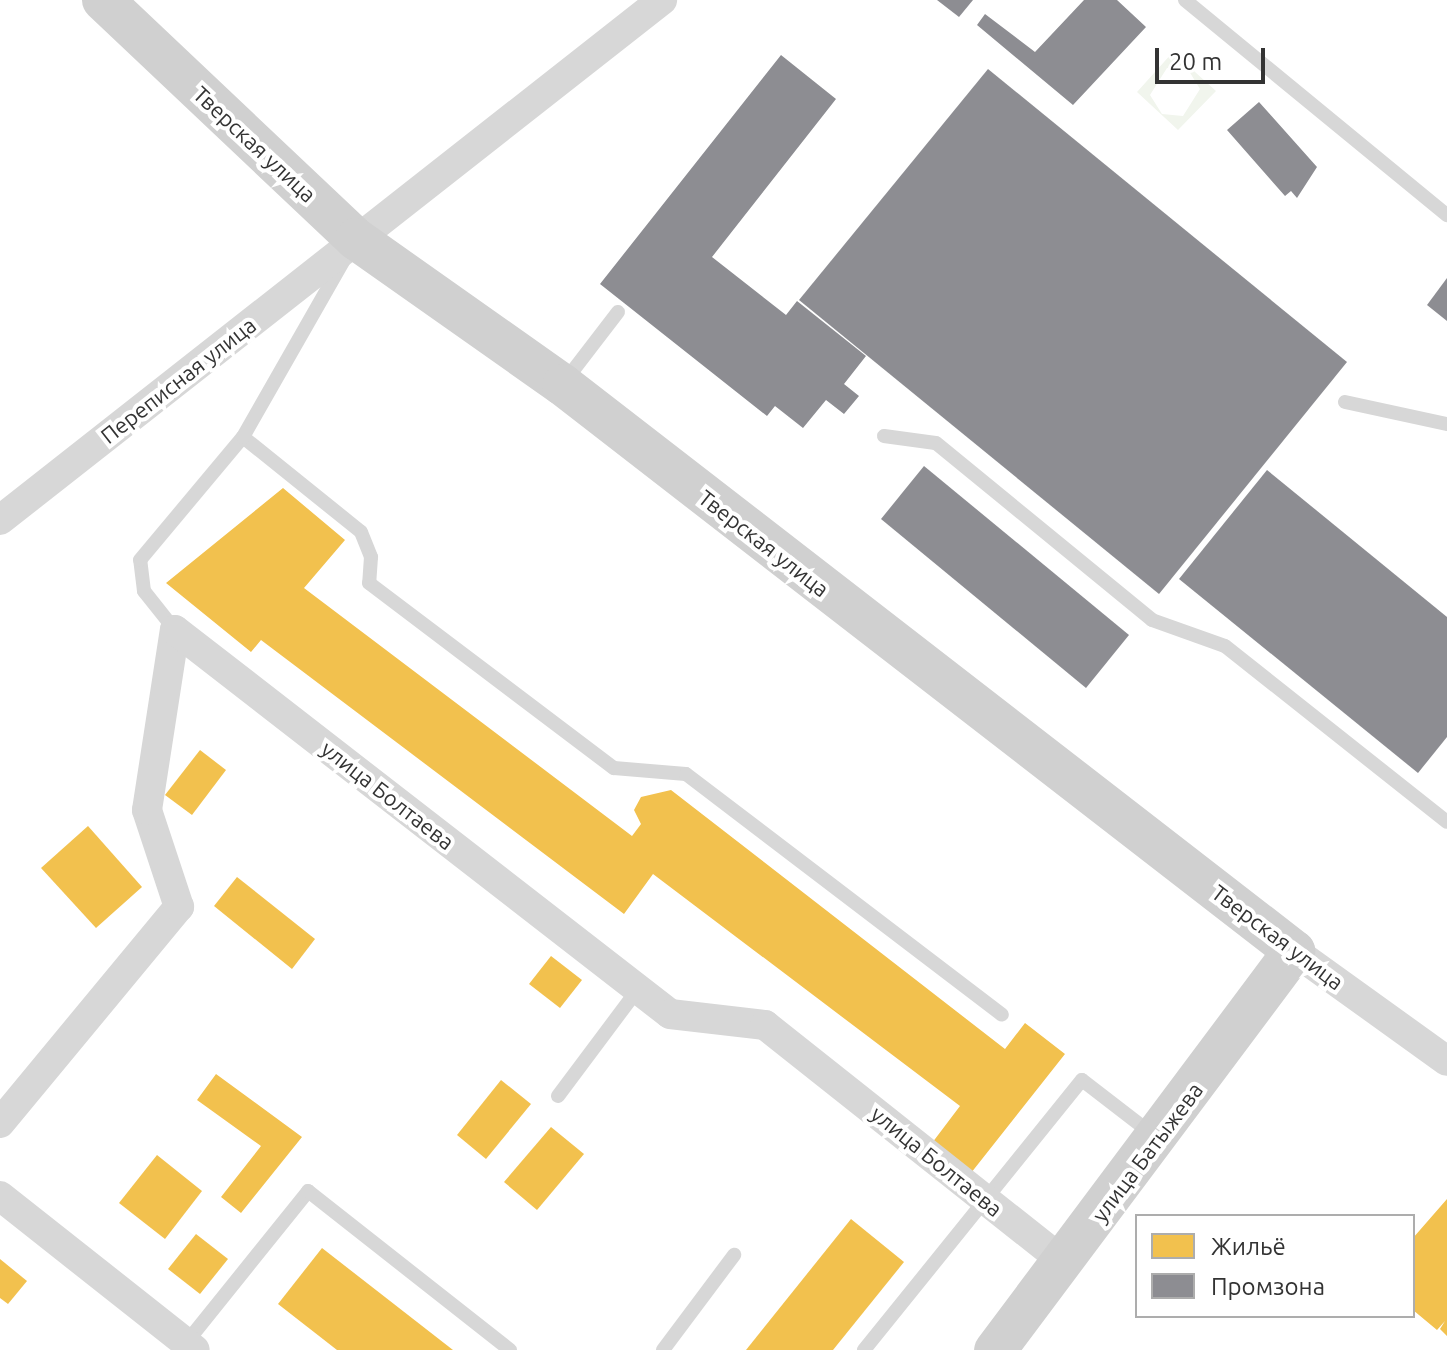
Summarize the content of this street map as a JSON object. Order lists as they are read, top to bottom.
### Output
{
  "streets": {
    "street": [
      "Тверская улица",
      "Переписная улица",
      "улица Болтаева",
      "улица Батыжева"
    ]
  },
  "crossings": [
    ["Тверская улица", "Переписная улица"],
    ["Тверская улица", "улица Батыжева"],
    ["улица Болтаева", "улица Батыжева"]
  ],
  "legend": ["Жильё", "Промзона"],
  "scale_bar": "20 m"
}
